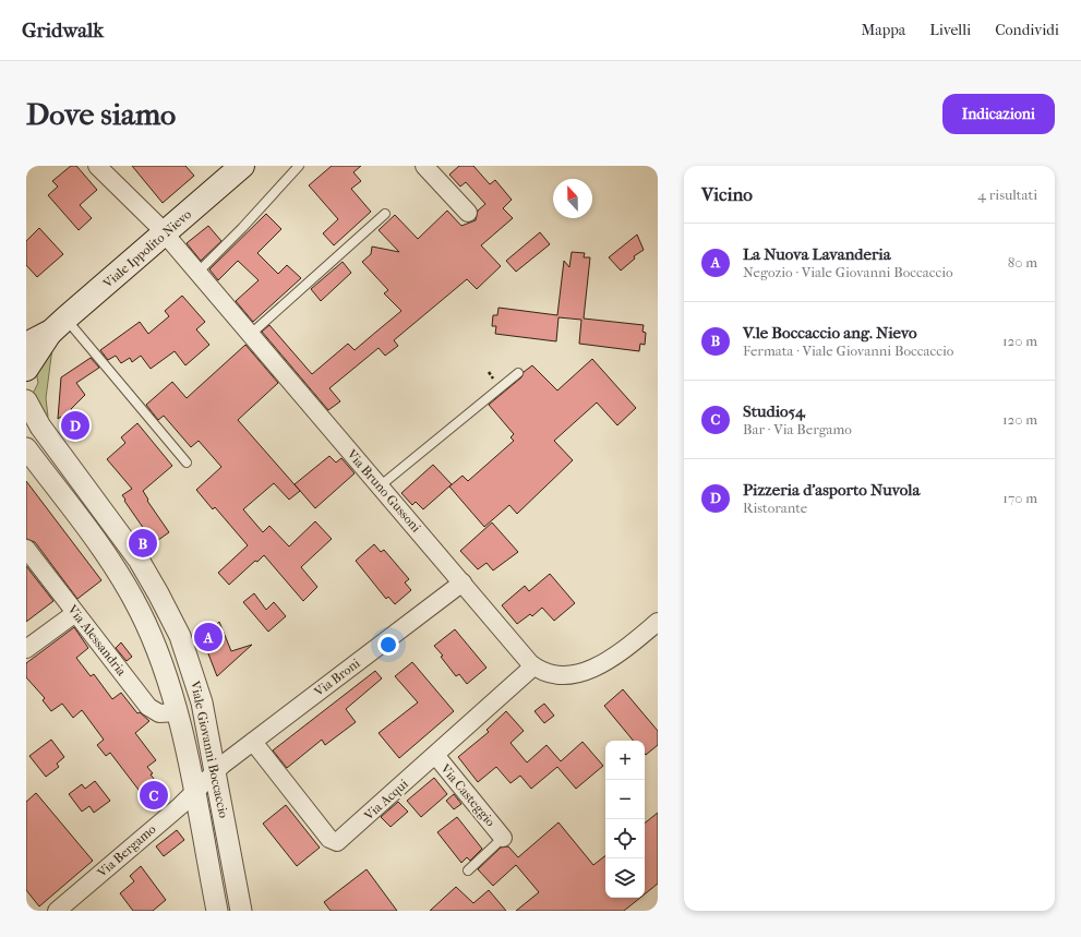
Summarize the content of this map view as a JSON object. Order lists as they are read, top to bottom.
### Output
{
  "streets": {
    "main road": ["Viale Ippolito Nievo"],
    "street": [
      "Via Bruno Gussoni",
      "Via Alessandria",
      "Via Broni",
      "Viale Giovanni Boccaccio",
      "Via Casteggio",
      "Via Acqui",
      "Via Bergamo"
    ]
  },
  "crossings": [
    ["Viale Ippolito Nievo", "Via Bruno Gussoni"],
    ["Via Bruno Gussoni", "Via Broni"],
    ["Via Bruno Gussoni", "Via Acqui"],
    ["Via Alessandria", "Viale Giovanni Boccaccio"],
    ["Via Broni", "Viale Giovanni Boccaccio"],
    ["Via Broni", "Via Acqui"],
    ["Via Broni", "Via Bergamo"],
    ["Viale Giovanni Boccaccio", "Via Bergamo"],
    ["Via Casteggio", "Via Acqui"]
  ],
  "north": "top",
  "page": {
    "header": "Gridwalk",
    "nav": ["Mappa", "Livelli", "Condividi"],
    "buttons": "Indicazioni",
    "title": "Dove siamo",
    "heading": ["Vicino", "4 risultati"],
    "list": [
      {
        "mark": "A",
        "name": "La Nuova Lavanderia",
        "note": "Negozio · Viale Giovanni Boccaccio",
        "value": "80 m"
      },
      {
        "mark": "B",
        "name": "V.le Boccaccio ang. Nievo",
        "note": "Fermata · Viale Giovanni Boccaccio",
        "value": "120 m"
      },
      {
        "mark": "C",
        "name": "Studio54",
        "note": "Bar · Via Bergamo",
        "value": "120 m"
      },
      {
        "mark": "D",
        "name": "Pizzeria d'asporto Nuvola",
        "note": "Ristorante",
        "value": "170 m"
      }
    ],
    "pins": [
      "D",
      "B",
      "A",
      "C"
    ],
    "map_buttons": ["+", "−"]
  }
}
